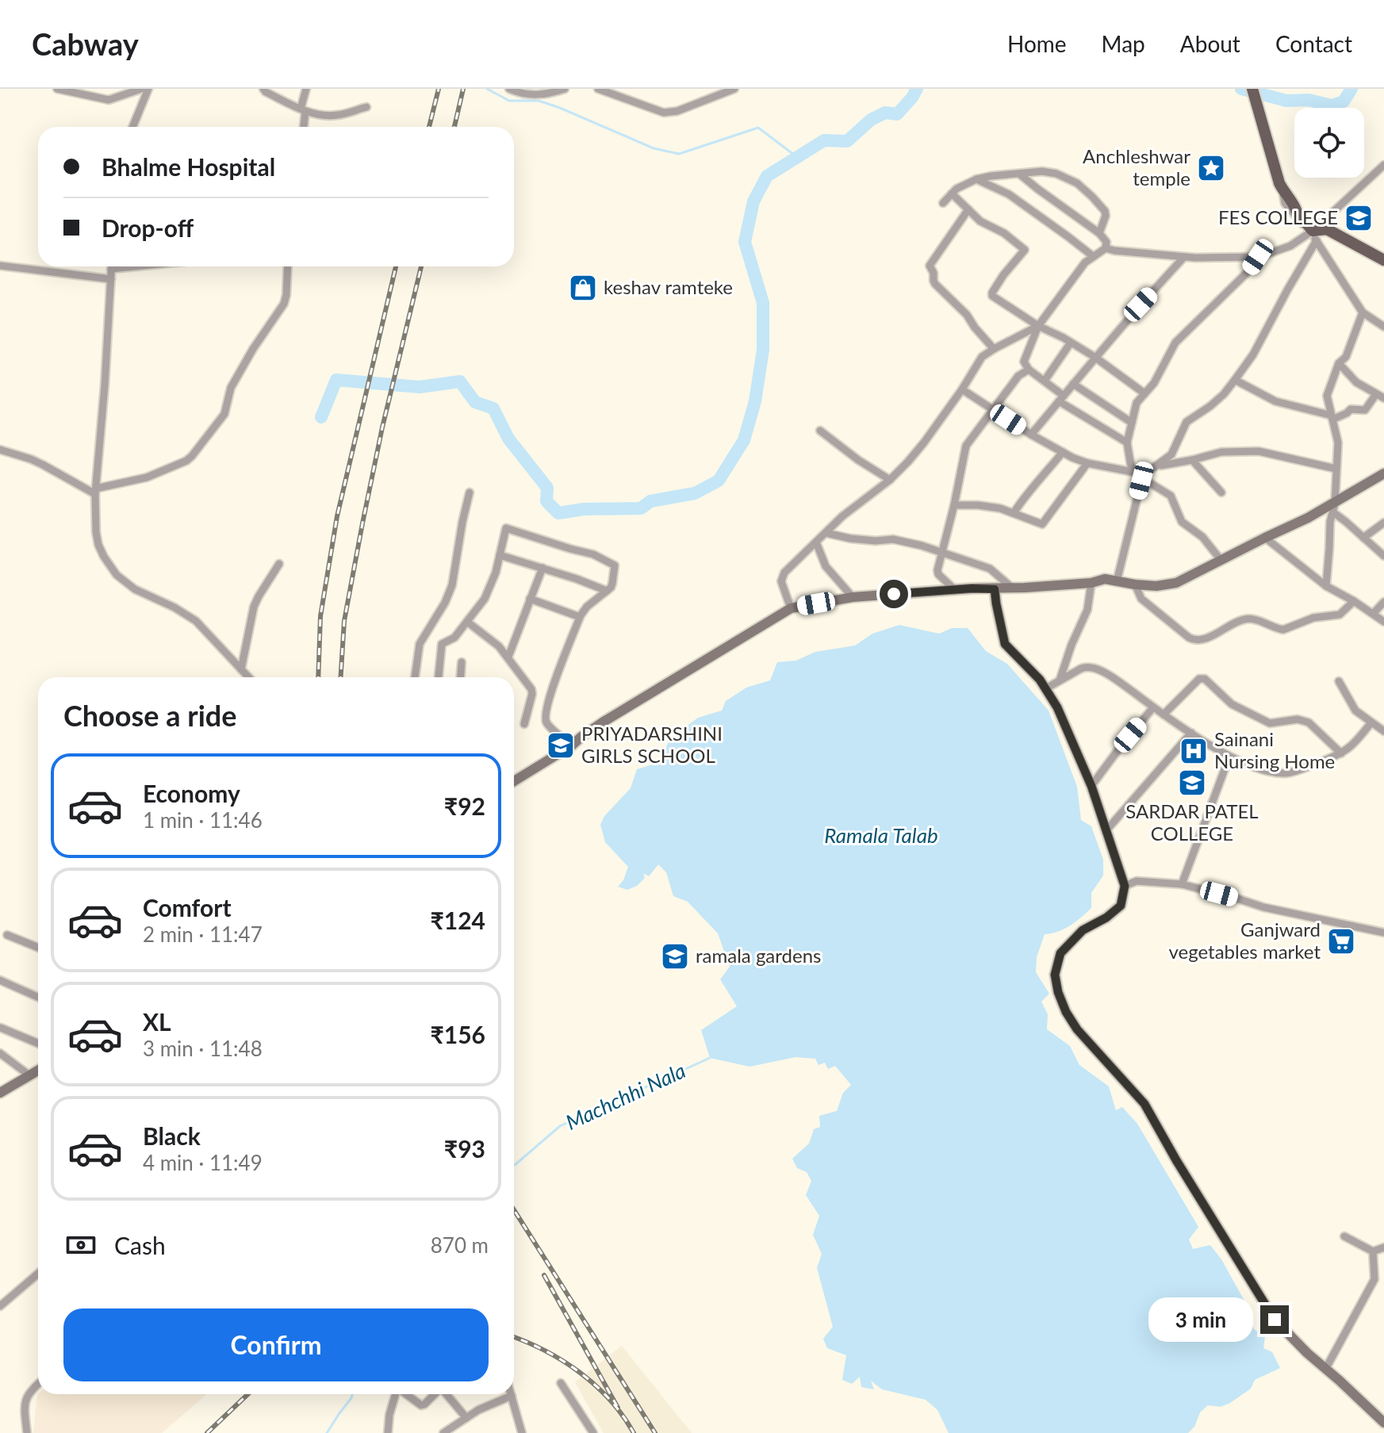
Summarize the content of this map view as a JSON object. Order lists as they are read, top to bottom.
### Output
{
  "water": ["Ramala Talab", "Machchhi Nala"],
  "places": {
    "place": ["Anchleshwar temple"],
    "school or university": [
      "FES COLLEGE",
      "PRIYADARSHINI GIRLS SCHOOL",
      "SARDAR PATEL COLLEGE",
      "ramala gardens"
    ],
    "shop": ["keshav ramteke"],
    "hospital": ["Sainani Nursing Home"],
    "supermarket": ["Ganjward vegetables market"]
  },
  "page": {
    "header": "Cabway",
    "nav": [
      "Home",
      "Map",
      "About",
      "Contact"
    ],
    "banner": ["Bhalme Hospital", "Drop-off"],
    "heading": "Choose a ride",
    "list": [
      {
        "name": "Economy",
        "note": "1 min · 11:46",
        "value": "₹92"
      },
      {
        "name": "Comfort",
        "note": "2 min · 11:47",
        "value": "₹124"
      },
      {
        "name": "XL",
        "note": "3 min · 11:48",
        "value": "₹156"
      },
      {
        "name": "Black",
        "note": "4 min · 11:49",
        "value": "₹93"
      }
    ],
    "pay": ["Cash", "870 m"],
    "buttons": "Confirm",
    "bubble": "3 min"
  }
}
